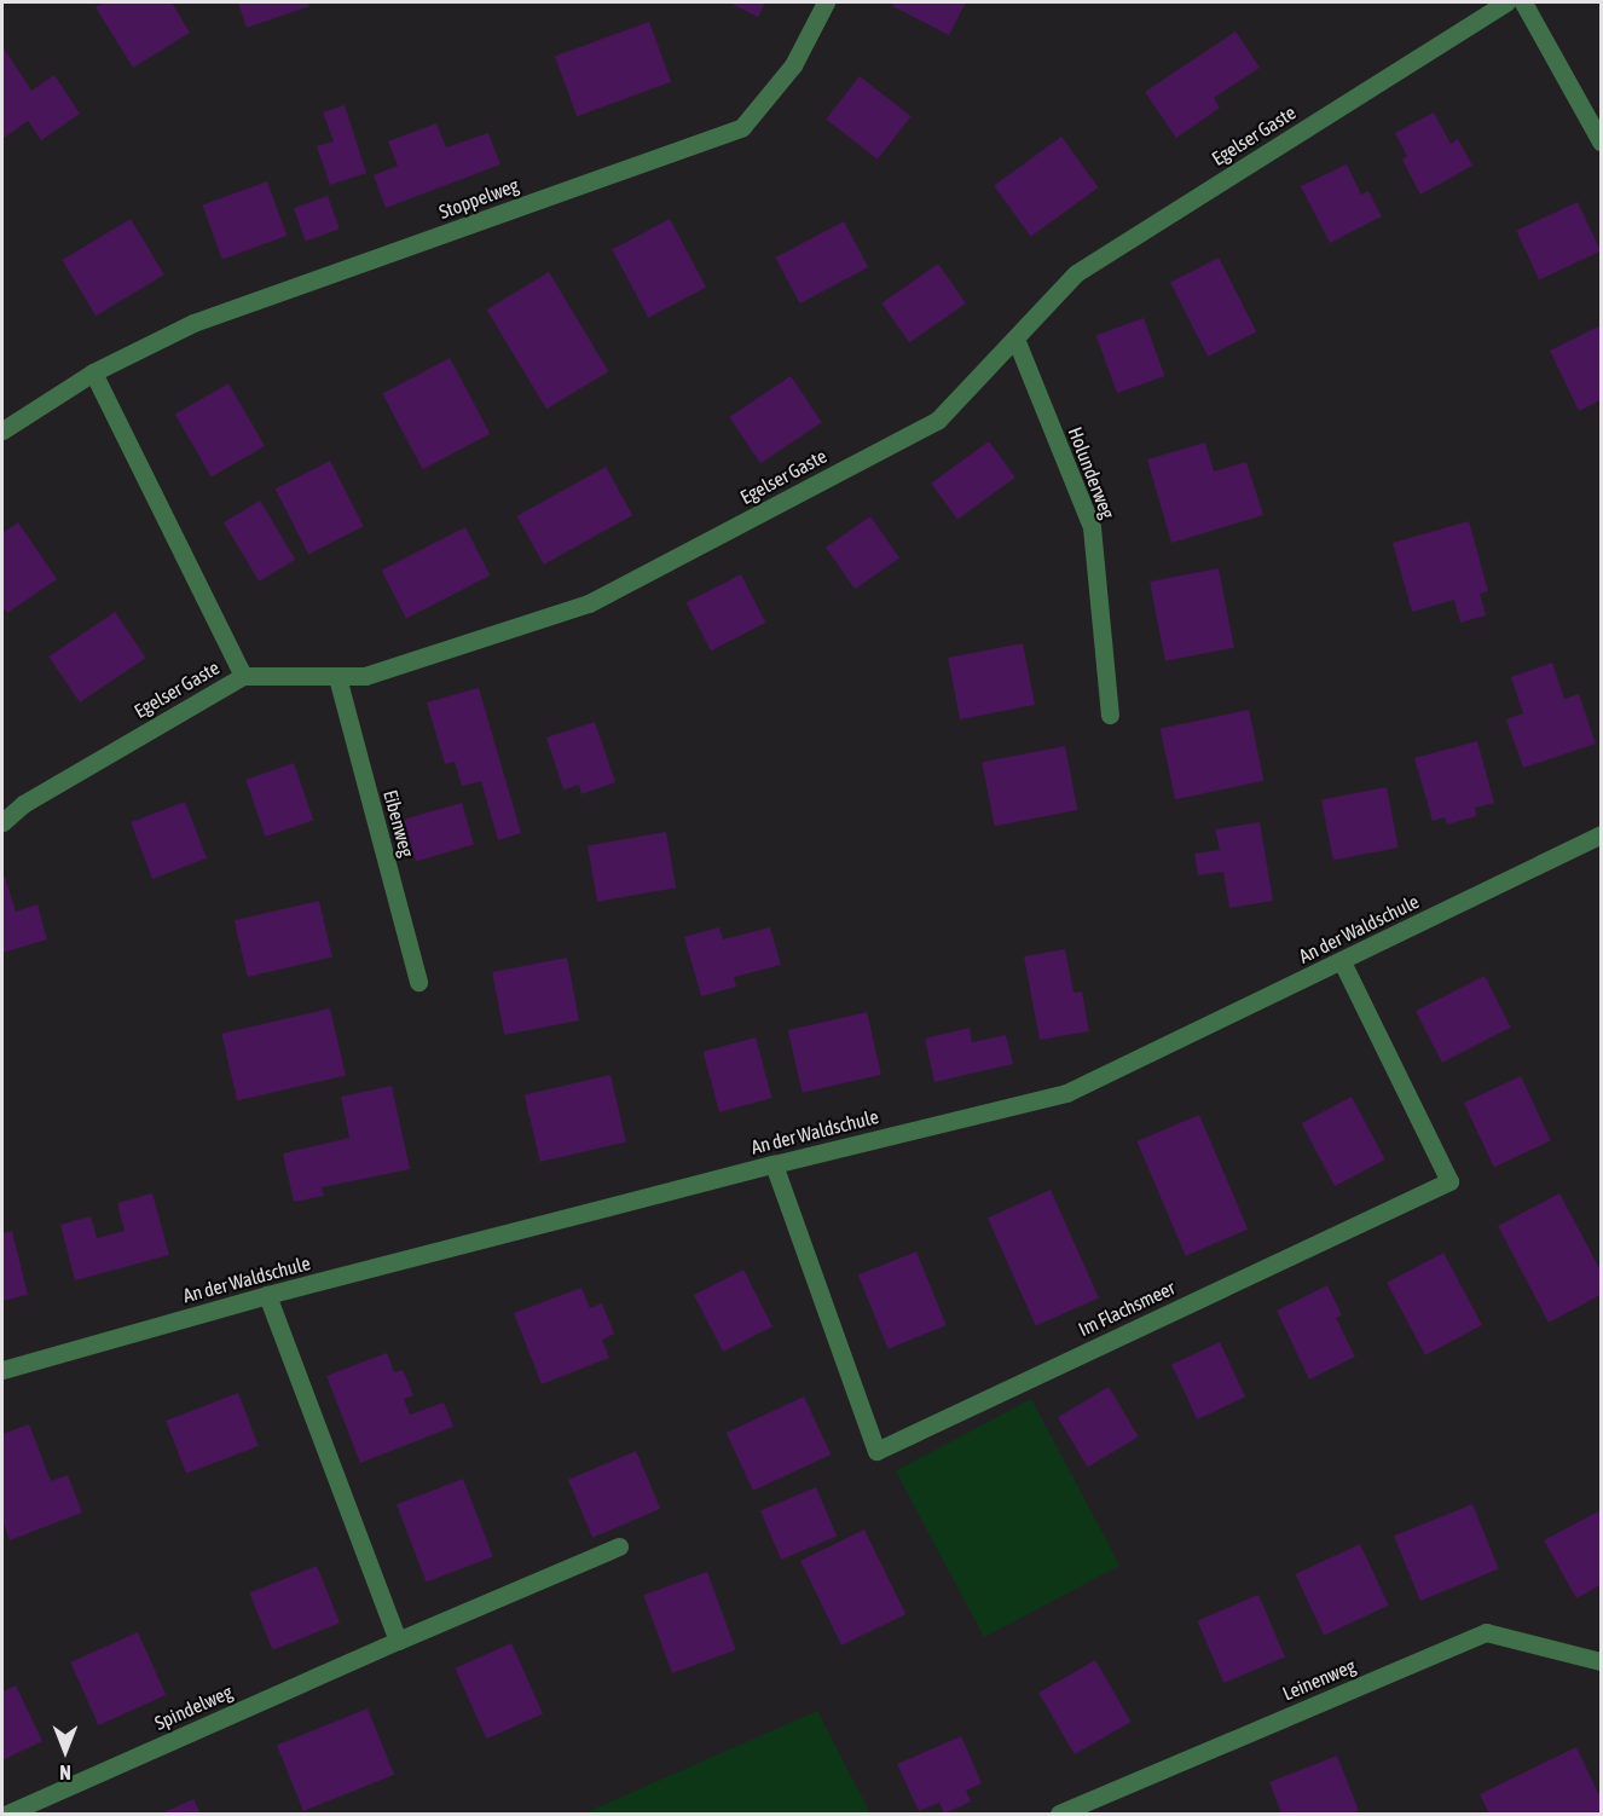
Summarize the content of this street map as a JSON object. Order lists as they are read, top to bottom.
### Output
{
  "streets": {
    "street": [
      "Egelser Gaste",
      "Stoppelweg",
      "Holunderweg",
      "Eibenweg",
      "An der Waldschule",
      "Im Flachsmeer",
      "Leinenweg",
      "Spindelweg"
    ]
  },
  "crossings": [
    ["Egelser Gaste", "Holunderweg"],
    ["Egelser Gaste", "Eibenweg"],
    ["An der Waldschule", "Im Flachsmeer"]
  ],
  "north": "bottom"
}
